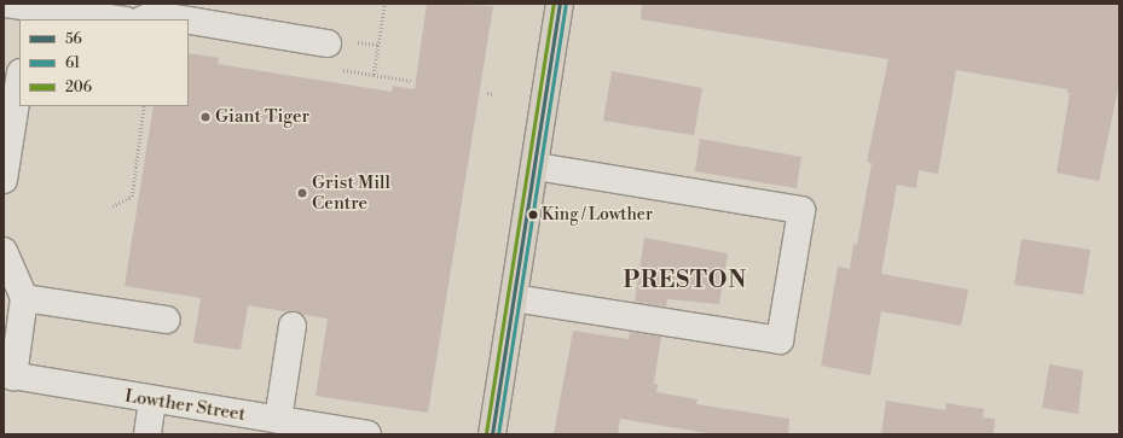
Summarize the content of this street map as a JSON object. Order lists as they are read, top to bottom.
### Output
{
  "streets": {
    "street": ["Lowther Street"]
  },
  "districts": ["PRESTON"],
  "places": ["Giant Tiger", "Grist Mill Centre", "King / Lowther"],
  "lines": ["transit line 56", "transit line 206", "transit line 61"],
  "legend": ["56", "61", "206"]
}
